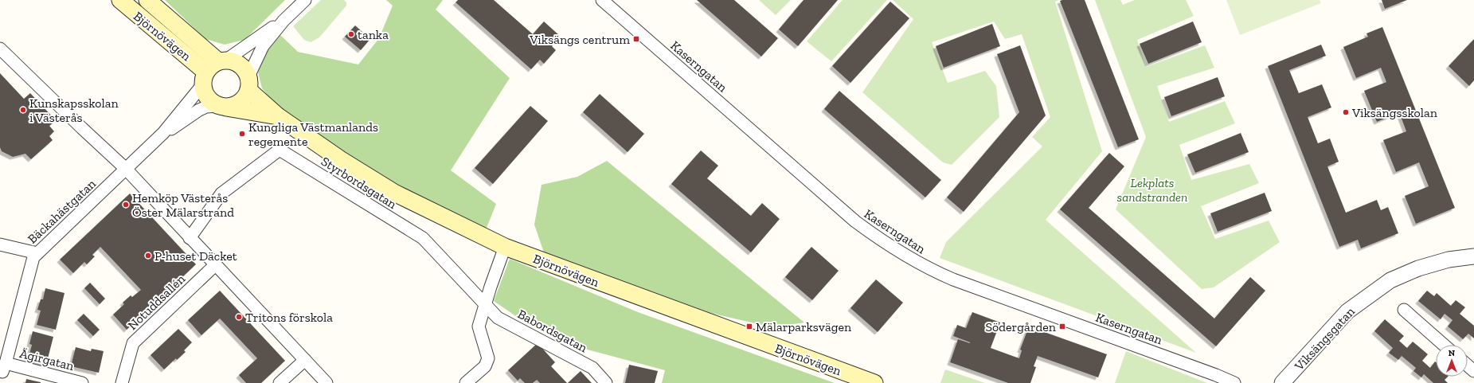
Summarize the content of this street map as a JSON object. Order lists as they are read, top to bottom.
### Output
{
  "streets": {
    "main road": ["Björnövägen"],
    "street": [
      "Kaserngatan",
      "Styrbordsgatan",
      "Bäckahästgatan",
      "Notuddsallén",
      "Babordsgatan",
      "Viksängsgatan",
      "Ägirgatan"
    ]
  },
  "crossings": [
    ["Styrbordsgatan", "Babordsgatan"],
    ["Bäckahästgatan", "Ägirgatan"]
  ],
  "parks": ["Lekplats sandstranden"],
  "places": {
    "other": [
      "tanka",
      "Kunskapsskolan i Västerås",
      "Viksängsskolan",
      "Kungliga Västmanlands regemente",
      "Hemköp Västerås Öster Mälarstrand",
      "P-huset Däcket",
      "Tritons förskola"
    ],
    "transit": ["Viksängs centrum", "Mälarparksvägen", "Södergården"]
  },
  "north": "top"
}
